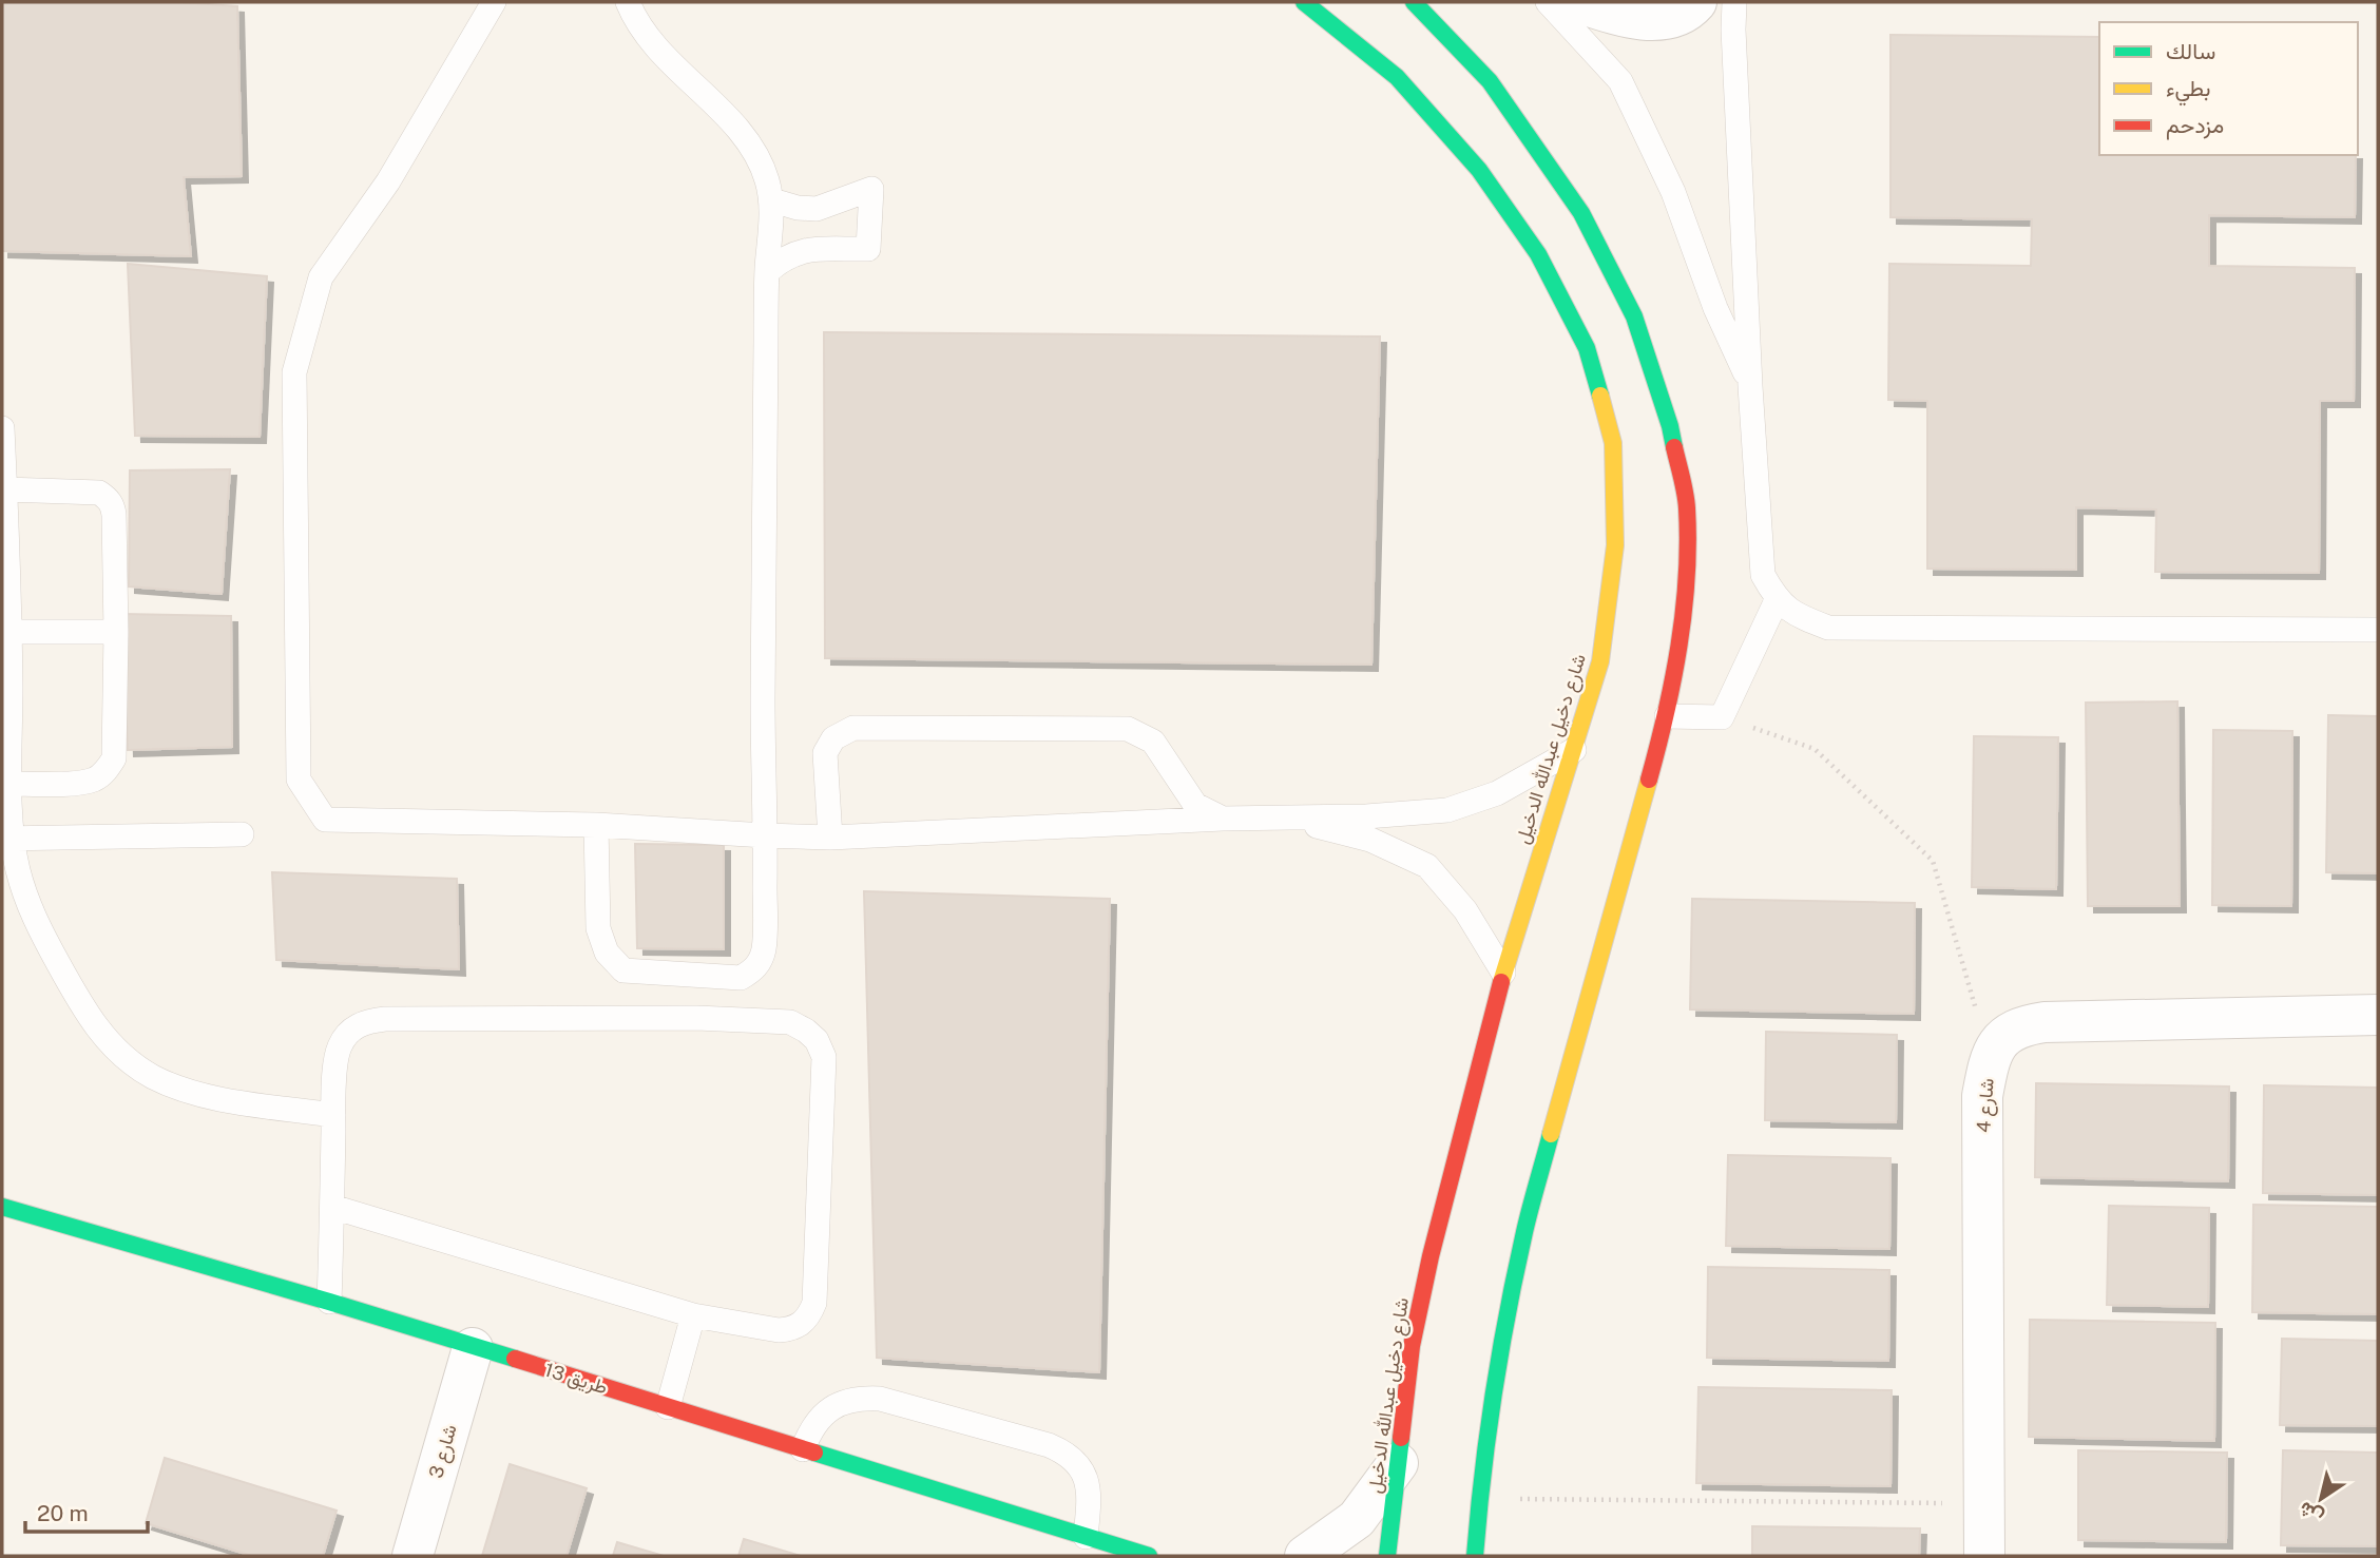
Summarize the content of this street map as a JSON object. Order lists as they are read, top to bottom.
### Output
{
  "streets": {
    "street": [
      "شارع دخيل عبدالله الدخيل",
      "شارع 4",
      "طريق 13",
      "شارع 3"
    ]
  },
  "crossings": [
    ["طريق 13", "شارع 3"]
  ],
  "legend": ["سالك", "بطيء", "مزدحم"],
  "scale_bar": "20 m",
  "north": "bottom left"
}
